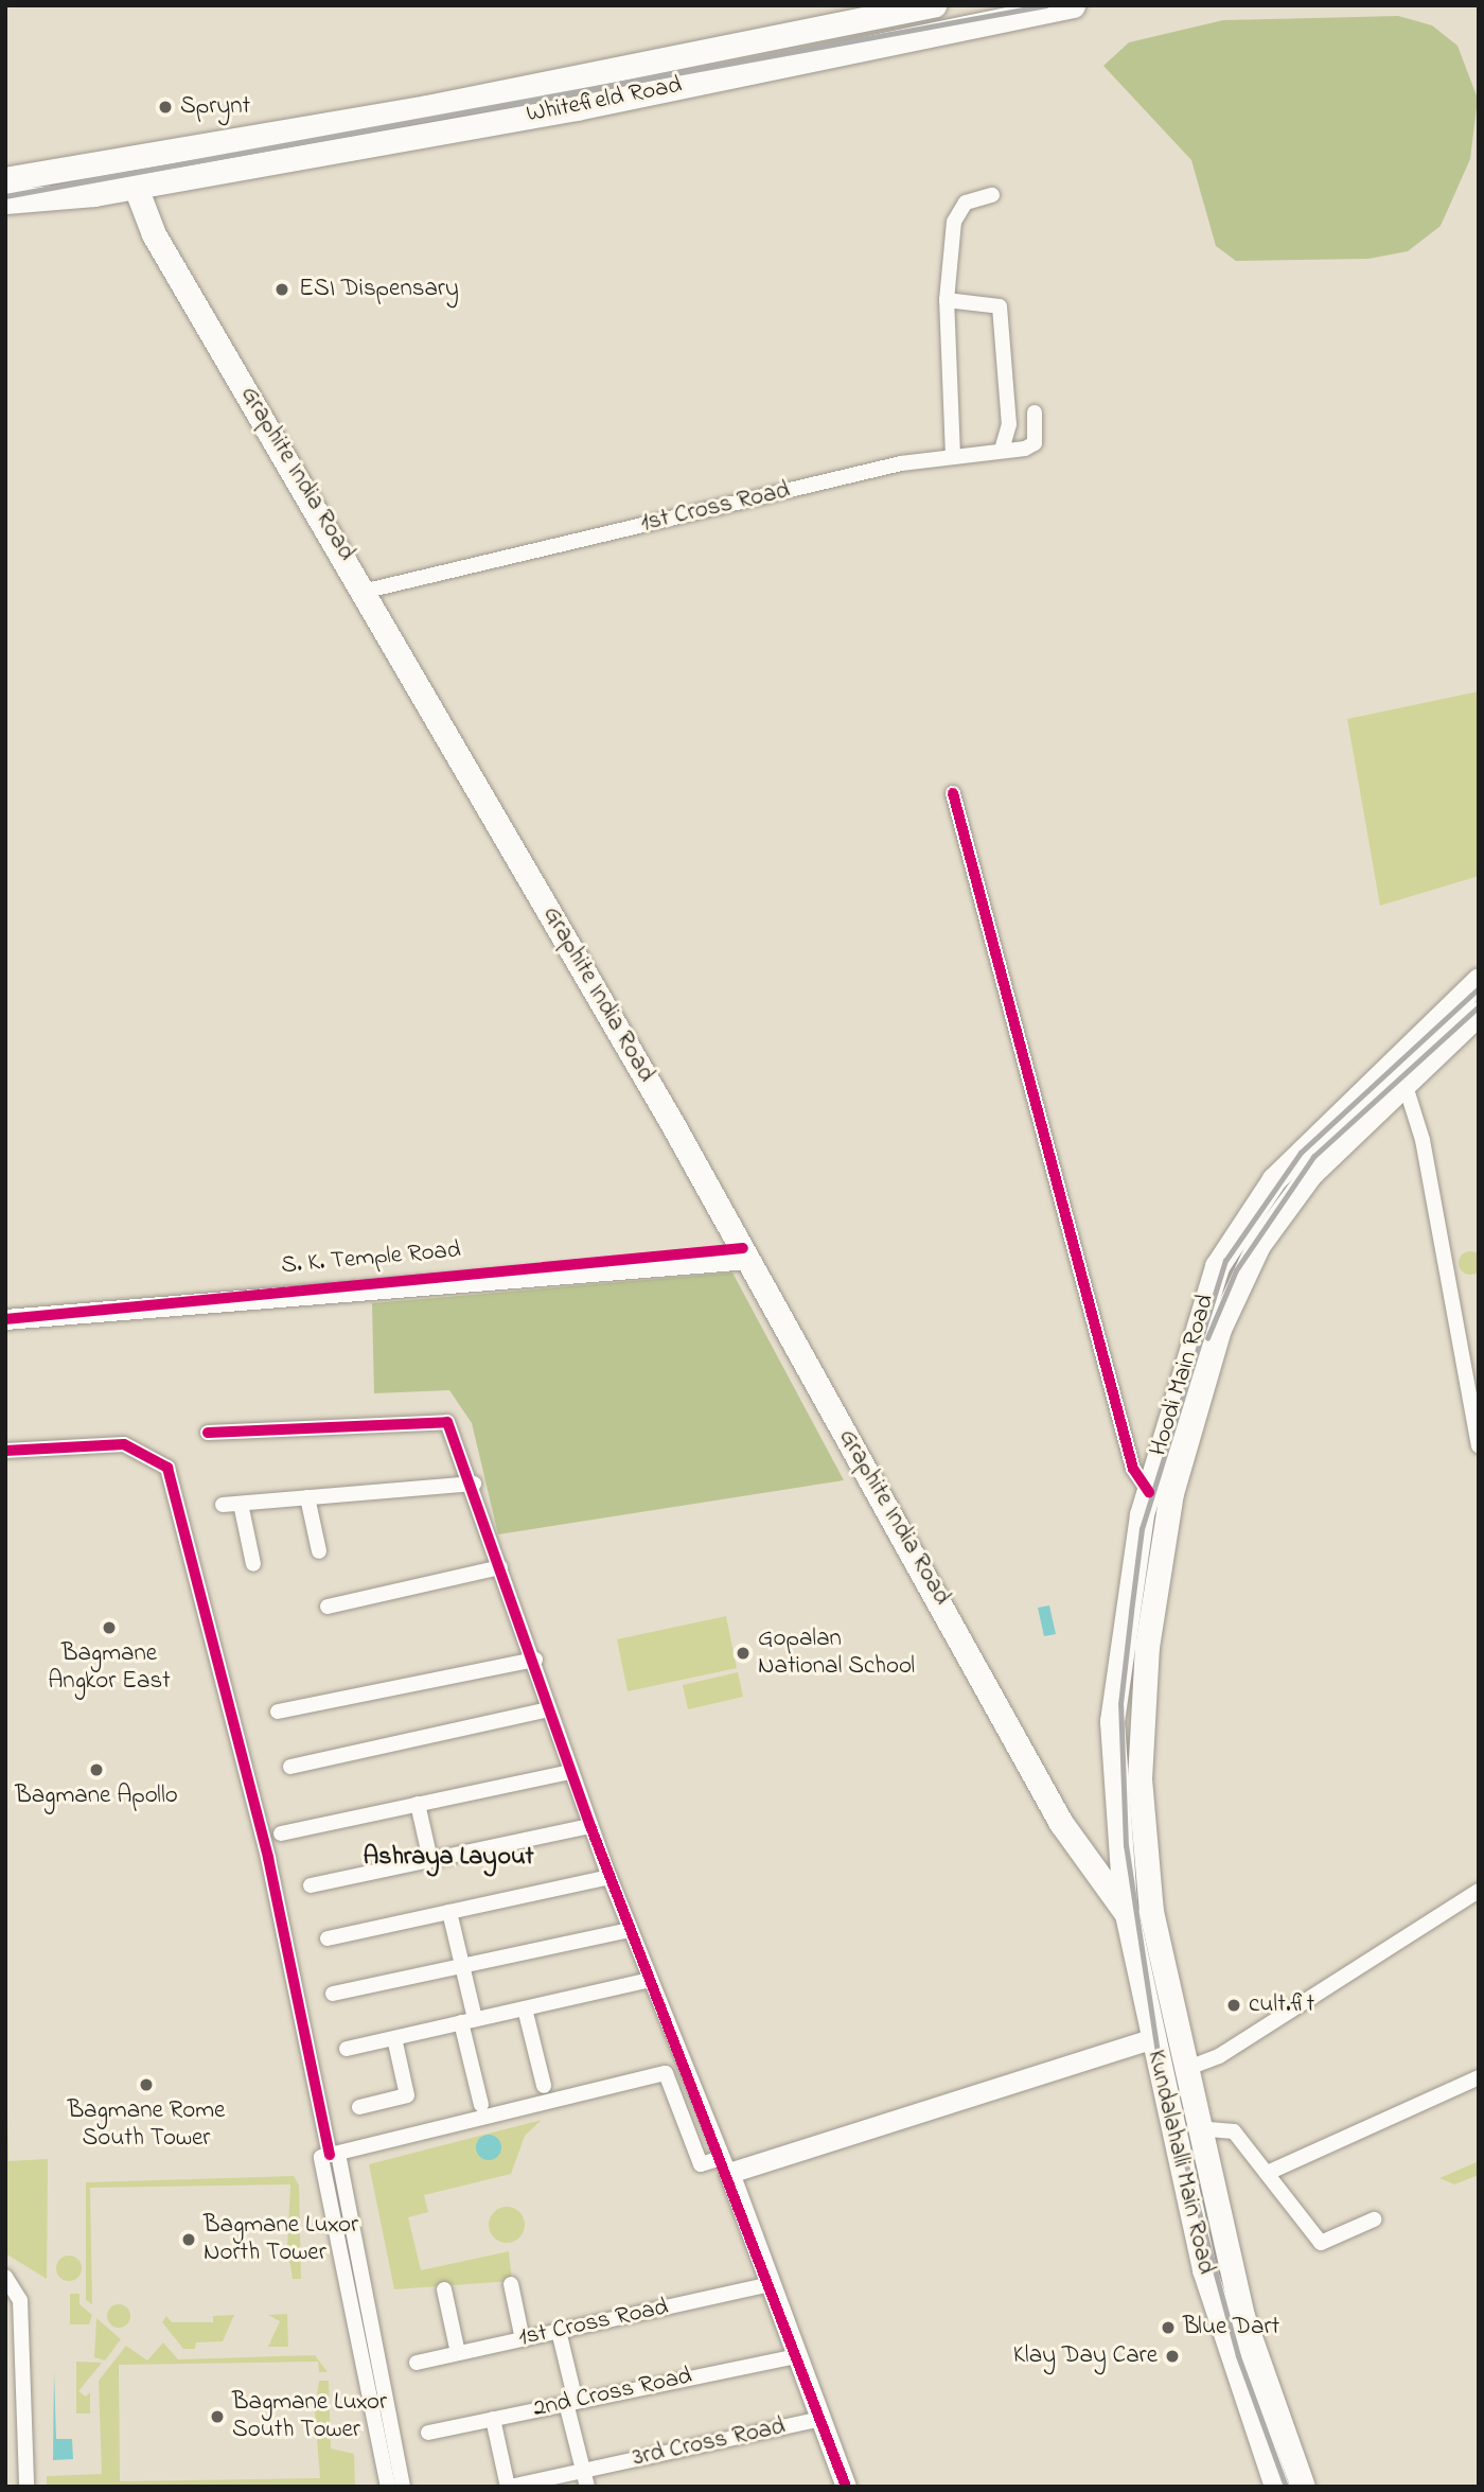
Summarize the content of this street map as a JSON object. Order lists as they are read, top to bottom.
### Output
{
  "streets": {
    "main road": [
      "Whitefield Road",
      "Graphite India Road",
      "Hoodi Main Road",
      "Kundalahalli Main Road"
    ],
    "street": [
      "1st Cross Road",
      "S. K. Temple Road",
      "2nd Cross Road",
      "3rd Cross Road"
    ]
  },
  "crossings": [
    ["Whitefield Road", "Graphite India Road"],
    ["Graphite India Road", "1st Cross Road"],
    ["Graphite India Road", "S. K. Temple Road"],
    ["Graphite India Road", "Kundalahalli Main Road"],
    ["Hoodi Main Road", "Kundalahalli Main Road"]
  ],
  "districts": ["Ashraya Layout"],
  "places": [
    "Sprynt",
    "ESI Dispensary",
    "Bagmane Angkor East",
    "Gopalan National School",
    "Bagmane Apollo",
    "cult.fit",
    "Bagmane Rome South Tower",
    "Bagmane Luxor North Tower",
    "Blue Dart",
    "Klay Day Care",
    "Bagmane Luxor South Tower"
  ]
}
